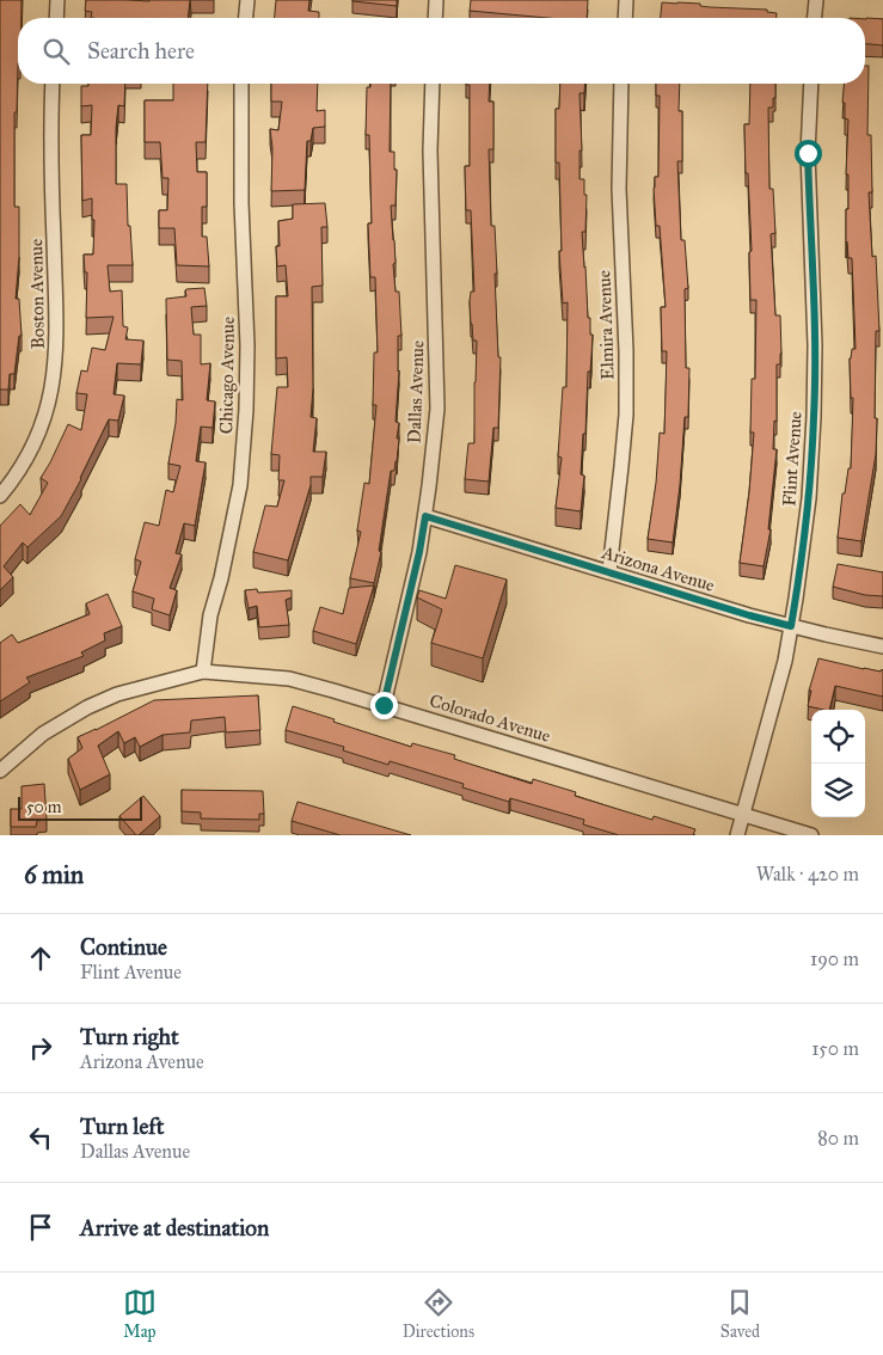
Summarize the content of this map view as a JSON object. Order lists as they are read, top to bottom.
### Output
{
  "streets": {
    "street": [
      "Boston Avenue",
      "Elmira Avenue",
      "Chicago Avenue",
      "Dallas Avenue",
      "Flint Avenue",
      "Arizona Avenue",
      "Colorado Avenue"
    ]
  },
  "crossings": [
    ["Elmira Avenue", "Arizona Avenue"],
    ["Chicago Avenue", "Colorado Avenue"],
    ["Dallas Avenue", "Arizona Avenue"],
    ["Dallas Avenue", "Colorado Avenue"],
    ["Flint Avenue", "Arizona Avenue"],
    ["Flint Avenue", "Colorado Avenue"]
  ],
  "scale_bar": "50 m",
  "page": {
    "search": "Search here",
    "scale": "50 m",
    "heading": ["6 min", "Walk · 420 m"],
    "list": [
      ["Continue", "Flint Avenue", "190 m"],
      ["Turn right", "Arizona Avenue", "150 m"],
      ["Turn left", "Dallas Avenue", "80 m"],
      "Arrive at destination"
    ],
    "nav": ["Map", "Directions", "Saved"]
  }
}
